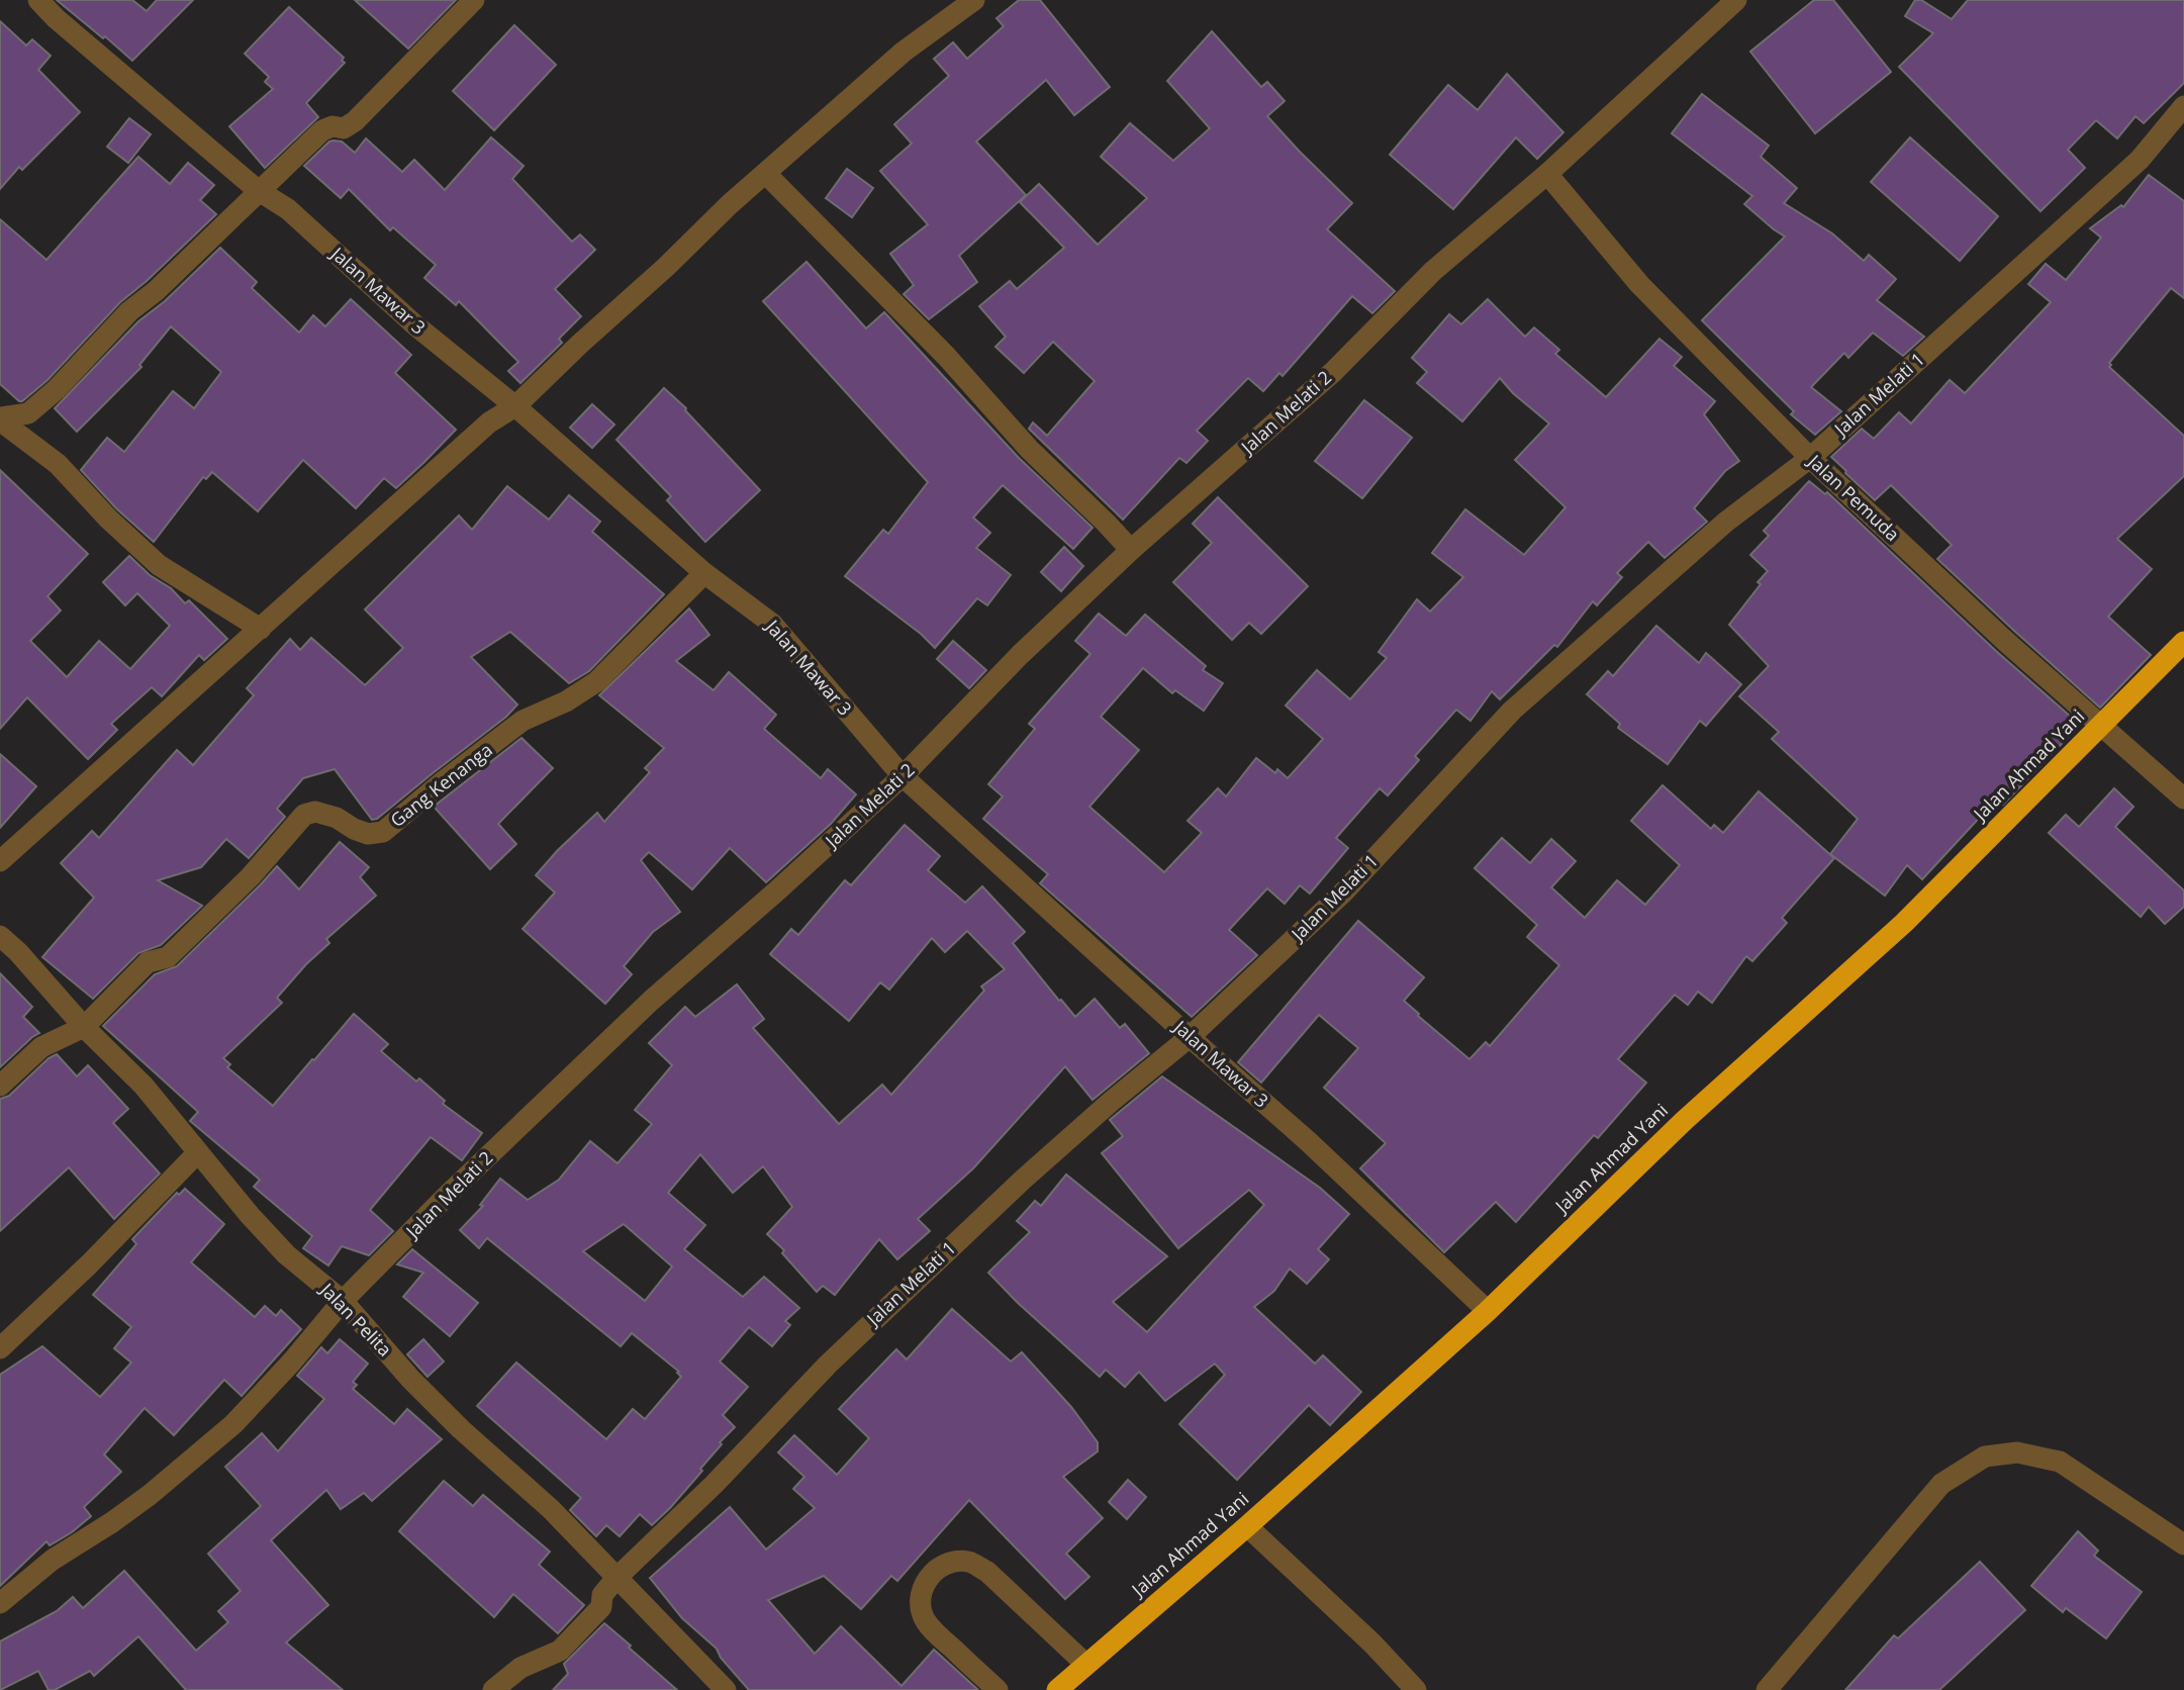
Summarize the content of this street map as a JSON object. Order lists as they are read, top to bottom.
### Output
{
  "streets": {
    "highway": ["Jalan Ahmad Yani"],
    "street": [
      "Jalan Mawar 3",
      "Jalan Melati 1",
      "Jalan Melati 2",
      "Jalan Pemuda",
      "Gang Kenanga",
      "Jalan Pelita"
    ]
  },
  "crossings": [
    ["Jalan Mawar 3", "Jalan Melati 1"],
    ["Jalan Mawar 3", "Jalan Melati 2"],
    ["Jalan Mawar 3", "Jalan Ahmad Yani"],
    ["Jalan Mawar 3", "Gang Kenanga"],
    ["Jalan Melati 1", "Jalan Pemuda"],
    ["Jalan Melati 1", "Jalan Pelita"],
    ["Jalan Melati 2", "Jalan Pemuda"],
    ["Jalan Melati 2", "Jalan Pelita"],
    ["Jalan Pemuda", "Jalan Ahmad Yani"],
    ["Gang Kenanga", "Jalan Pelita"]
  ]
}
